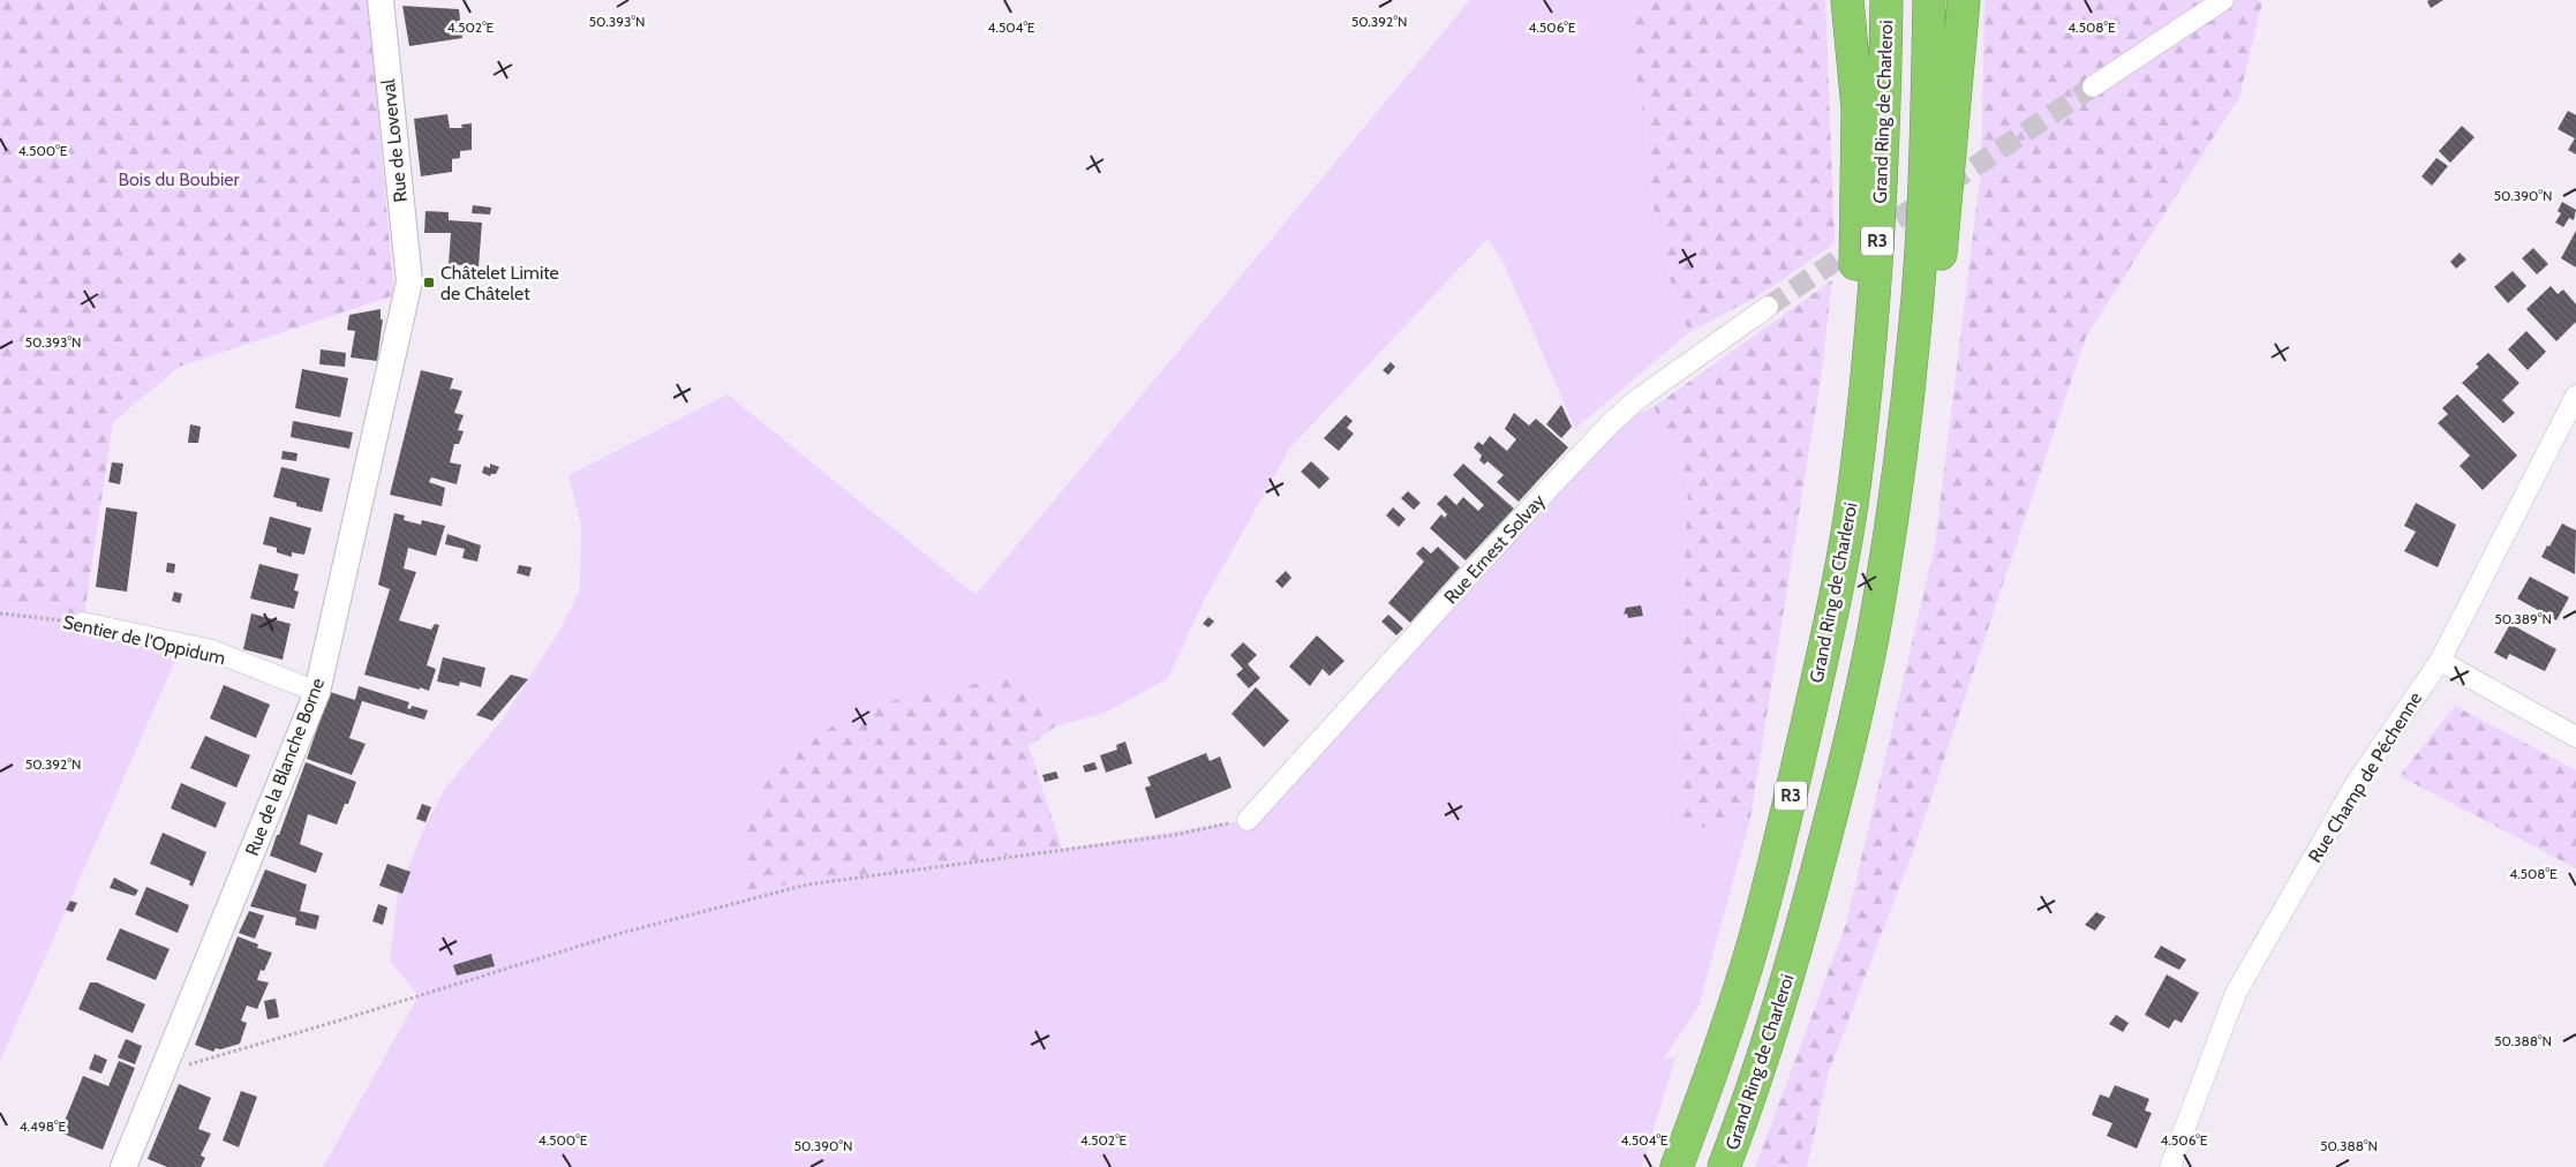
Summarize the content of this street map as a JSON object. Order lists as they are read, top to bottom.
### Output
{
  "streets": {
    "highway": ["Grand Ring de Charleroi", "R3"],
    "street": [
      "Rue de Loverval",
      "Rue Ernest Solvay",
      "Sentier de l'Oppidum",
      "Rue de la Blanche Borne",
      "Rue Champ de Péchenne"
    ]
  },
  "crossings": [
    ["Rue de Loverval", "Rue de la Blanche Borne"],
    ["Sentier de l'Oppidum", "Rue de la Blanche Borne"]
  ],
  "parks": ["Bois du Boubier"],
  "places": {
    "transit": ["Châtelet Limite de Châtelet"]
  },
  "coordinates": [
    "50.392°N",
    "50.393°N",
    "4.502°E",
    "4.504°E",
    "4.506°E",
    "4.508°E",
    "4.500°E",
    "50.390°N",
    "50.389°N",
    "50.388°N",
    "4.498°E"
  ]
}
